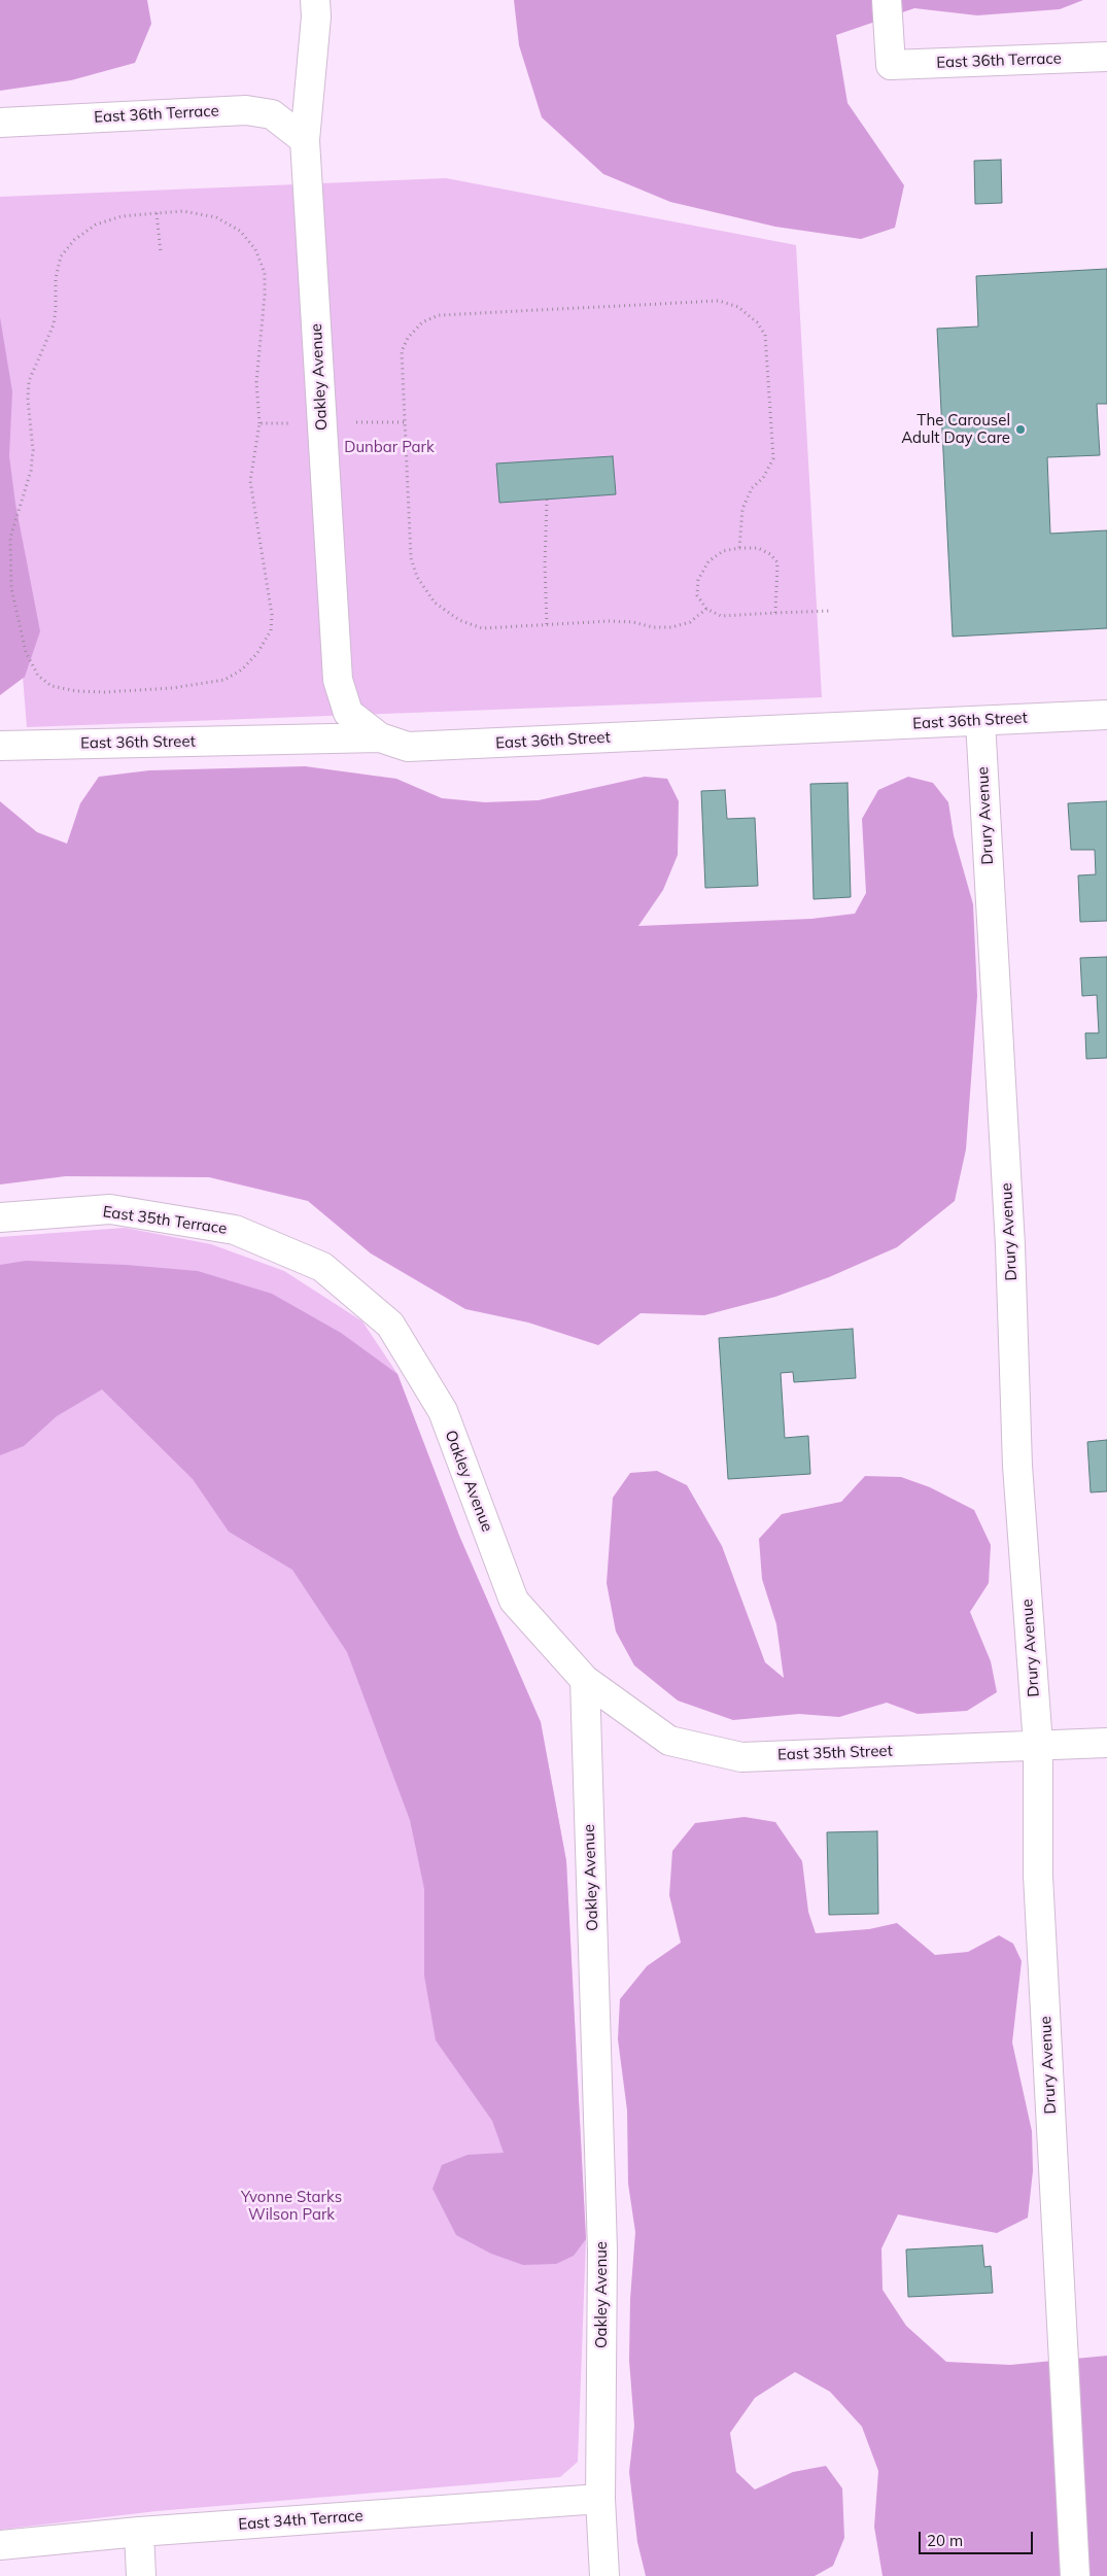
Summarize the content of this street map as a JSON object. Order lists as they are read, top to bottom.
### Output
{
  "streets": {
    "street": [
      "East 36th Terrace",
      "Oakley Avenue",
      "East 36th Street",
      "Drury Avenue",
      "East 35th Terrace",
      "East 35th Street",
      "East 34th Terrace"
    ]
  },
  "crossings": [
    ["East 36th Terrace", "Oakley Avenue"],
    ["Oakley Avenue", "East 36th Street"],
    ["Oakley Avenue", "East 35th Terrace"],
    ["Oakley Avenue", "East 35th Street"],
    ["Oakley Avenue", "East 34th Terrace"],
    ["East 36th Street", "Drury Avenue"],
    ["Drury Avenue", "East 35th Street"]
  ],
  "parks": ["Dunbar Park", "Yvonne Starks Wilson Park"],
  "places": ["The Carousel Adult Day Care"],
  "scale_bar": "20 m"
}
